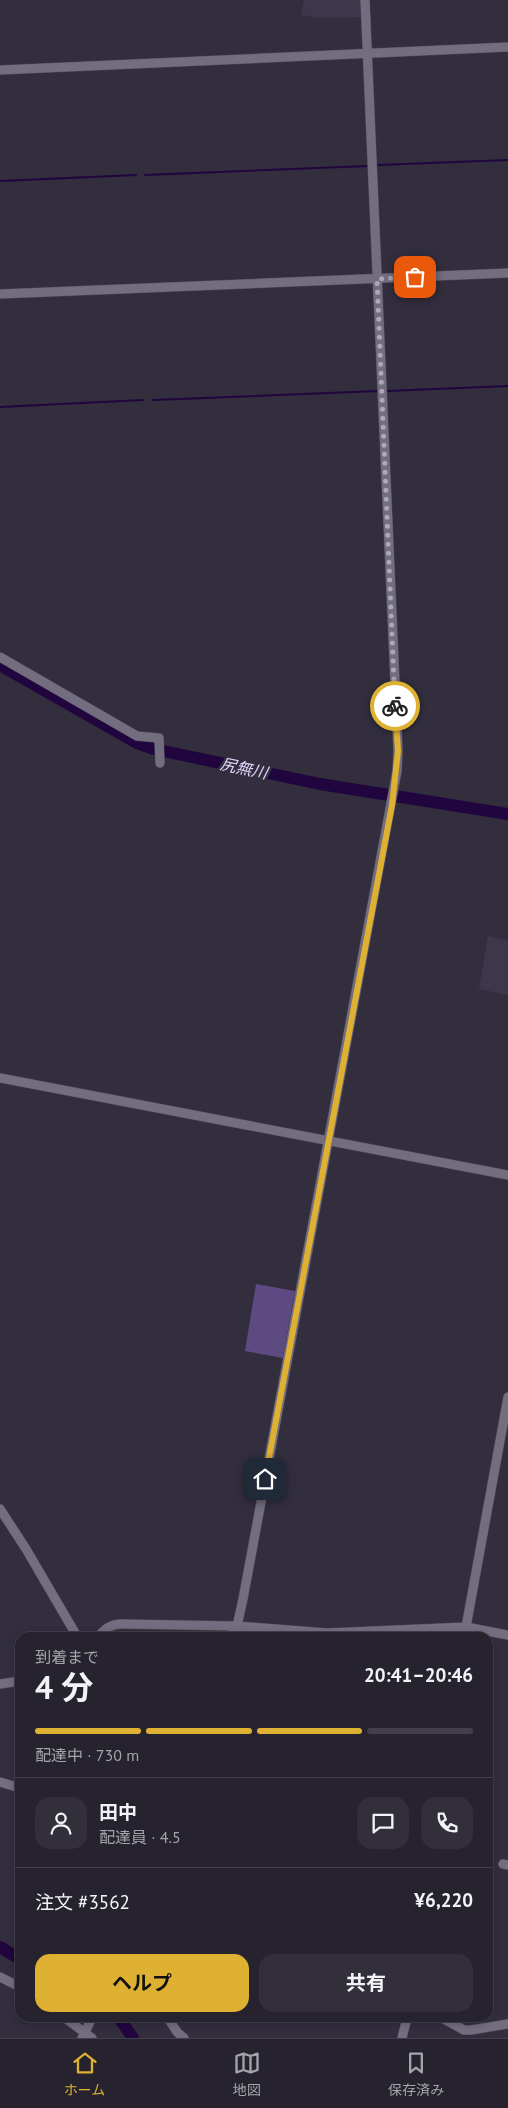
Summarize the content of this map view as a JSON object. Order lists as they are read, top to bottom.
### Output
{
  "water": ["尻無川"],
  "page": {
    "heading": ["4 分", "到着まで", "20:41–20:46"],
    "panel": [
      "田中",
      "配達員 · 4.5",
      "注文 #3562",
      "¥6,220"
    ],
    "bar": "配達中 · 730 m",
    "buttons": ["ヘルプ", "共有"],
    "tabs": ["ホーム", "地図", "保存済み"]
  }
}
